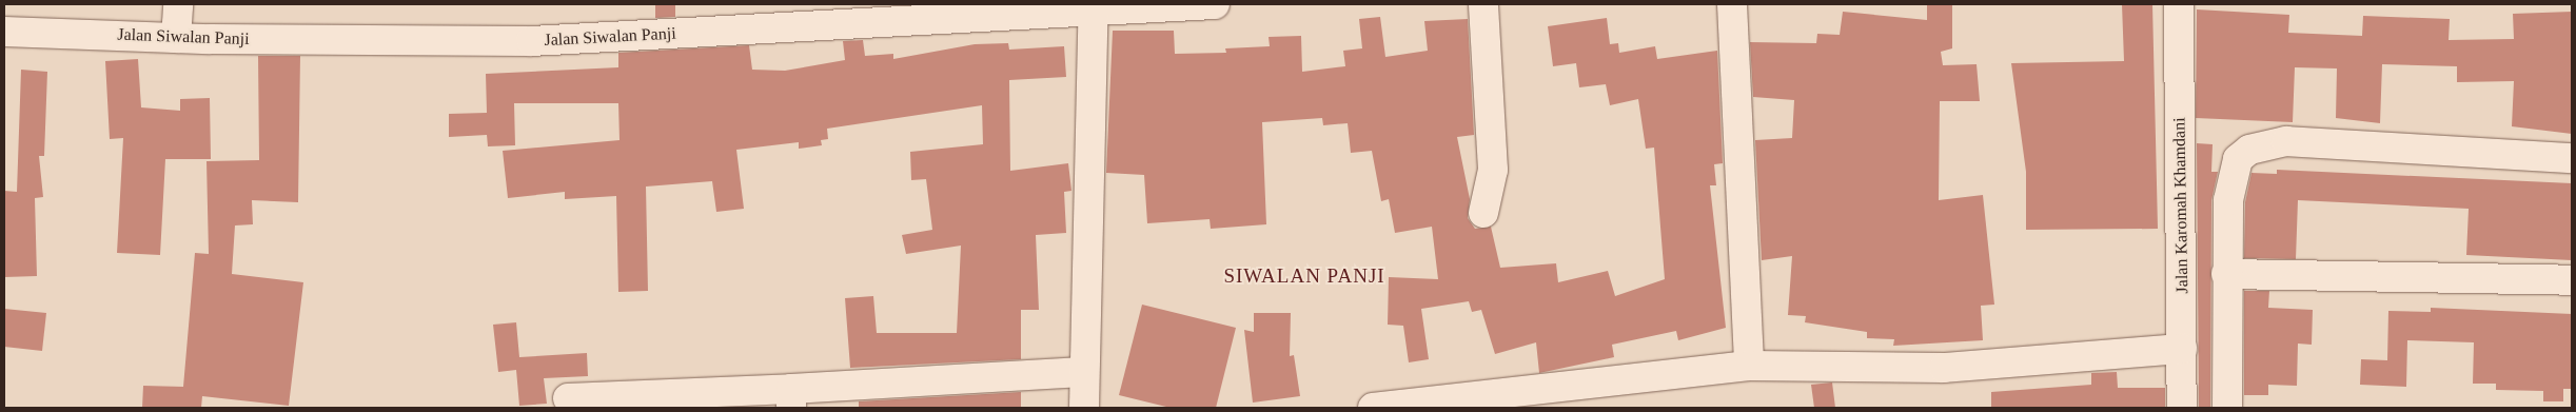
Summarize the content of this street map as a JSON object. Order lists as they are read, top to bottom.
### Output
{
  "streets": {
    "street": ["Jalan Siwalan Panji", "Jalan Karomah Khamdani"]
  },
  "districts": ["SIWALAN PANJI"]
}
